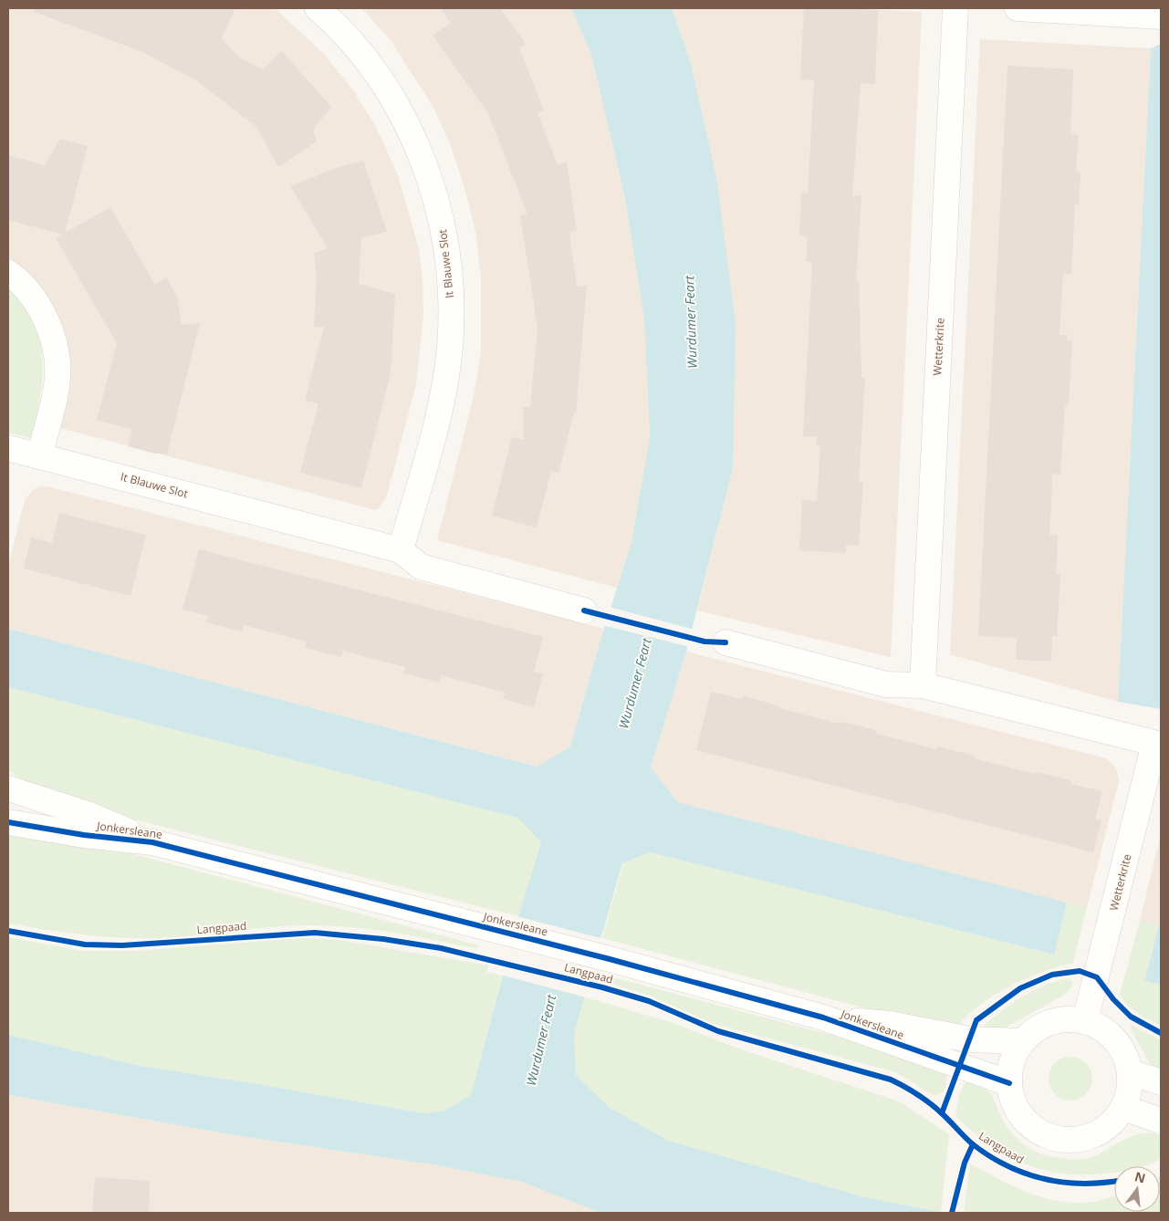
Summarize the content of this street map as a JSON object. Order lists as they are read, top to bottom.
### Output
{
  "streets": {
    "street": ["It Blauwe Slot", "Wetterkrite", "Jonkersleane"],
    "cycle path": ["Langpaad"]
  },
  "crossings": [
    ["Wetterkrite", "Jonkersleane"]
  ],
  "water": ["Wurdumer Feart"],
  "north": "top"
}
